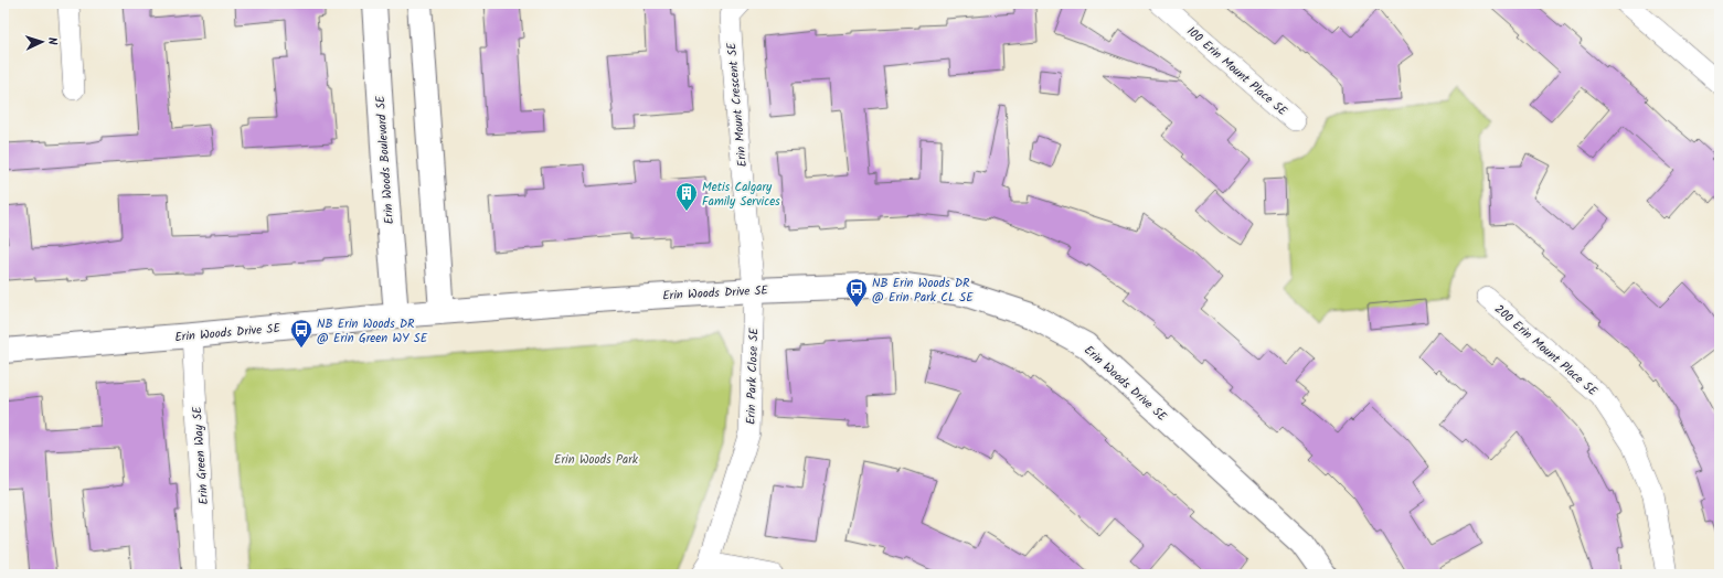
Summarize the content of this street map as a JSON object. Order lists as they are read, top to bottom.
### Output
{
  "streets": {
    "street": [
      "100 Erin Mount Place SE",
      "Erin Mount Crescent SE",
      "Erin Woods Boulevard SE",
      "Erin Woods Drive SE",
      "200 Erin Mount Place SE",
      "Erin Park Close SE",
      "Erin Green Way SE"
    ]
  },
  "crossings": [
    ["Erin Mount Crescent SE", "Erin Woods Drive SE"],
    ["Erin Mount Crescent SE", "Erin Park Close SE"],
    ["Erin Woods Boulevard SE", "Erin Woods Drive SE"],
    ["Erin Woods Drive SE", "Erin Park Close SE"],
    ["Erin Woods Drive SE", "Erin Green Way SE"]
  ],
  "parks": ["Erin Woods Park"],
  "places": {
    "building": ["Metis Calgary Family Services"],
    "bus stop": ["NB Erin Woods DR @ Erin Park CL SE", "NB Erin Woods DR @ Erin Green WY SE"]
  },
  "north": "right"
}
